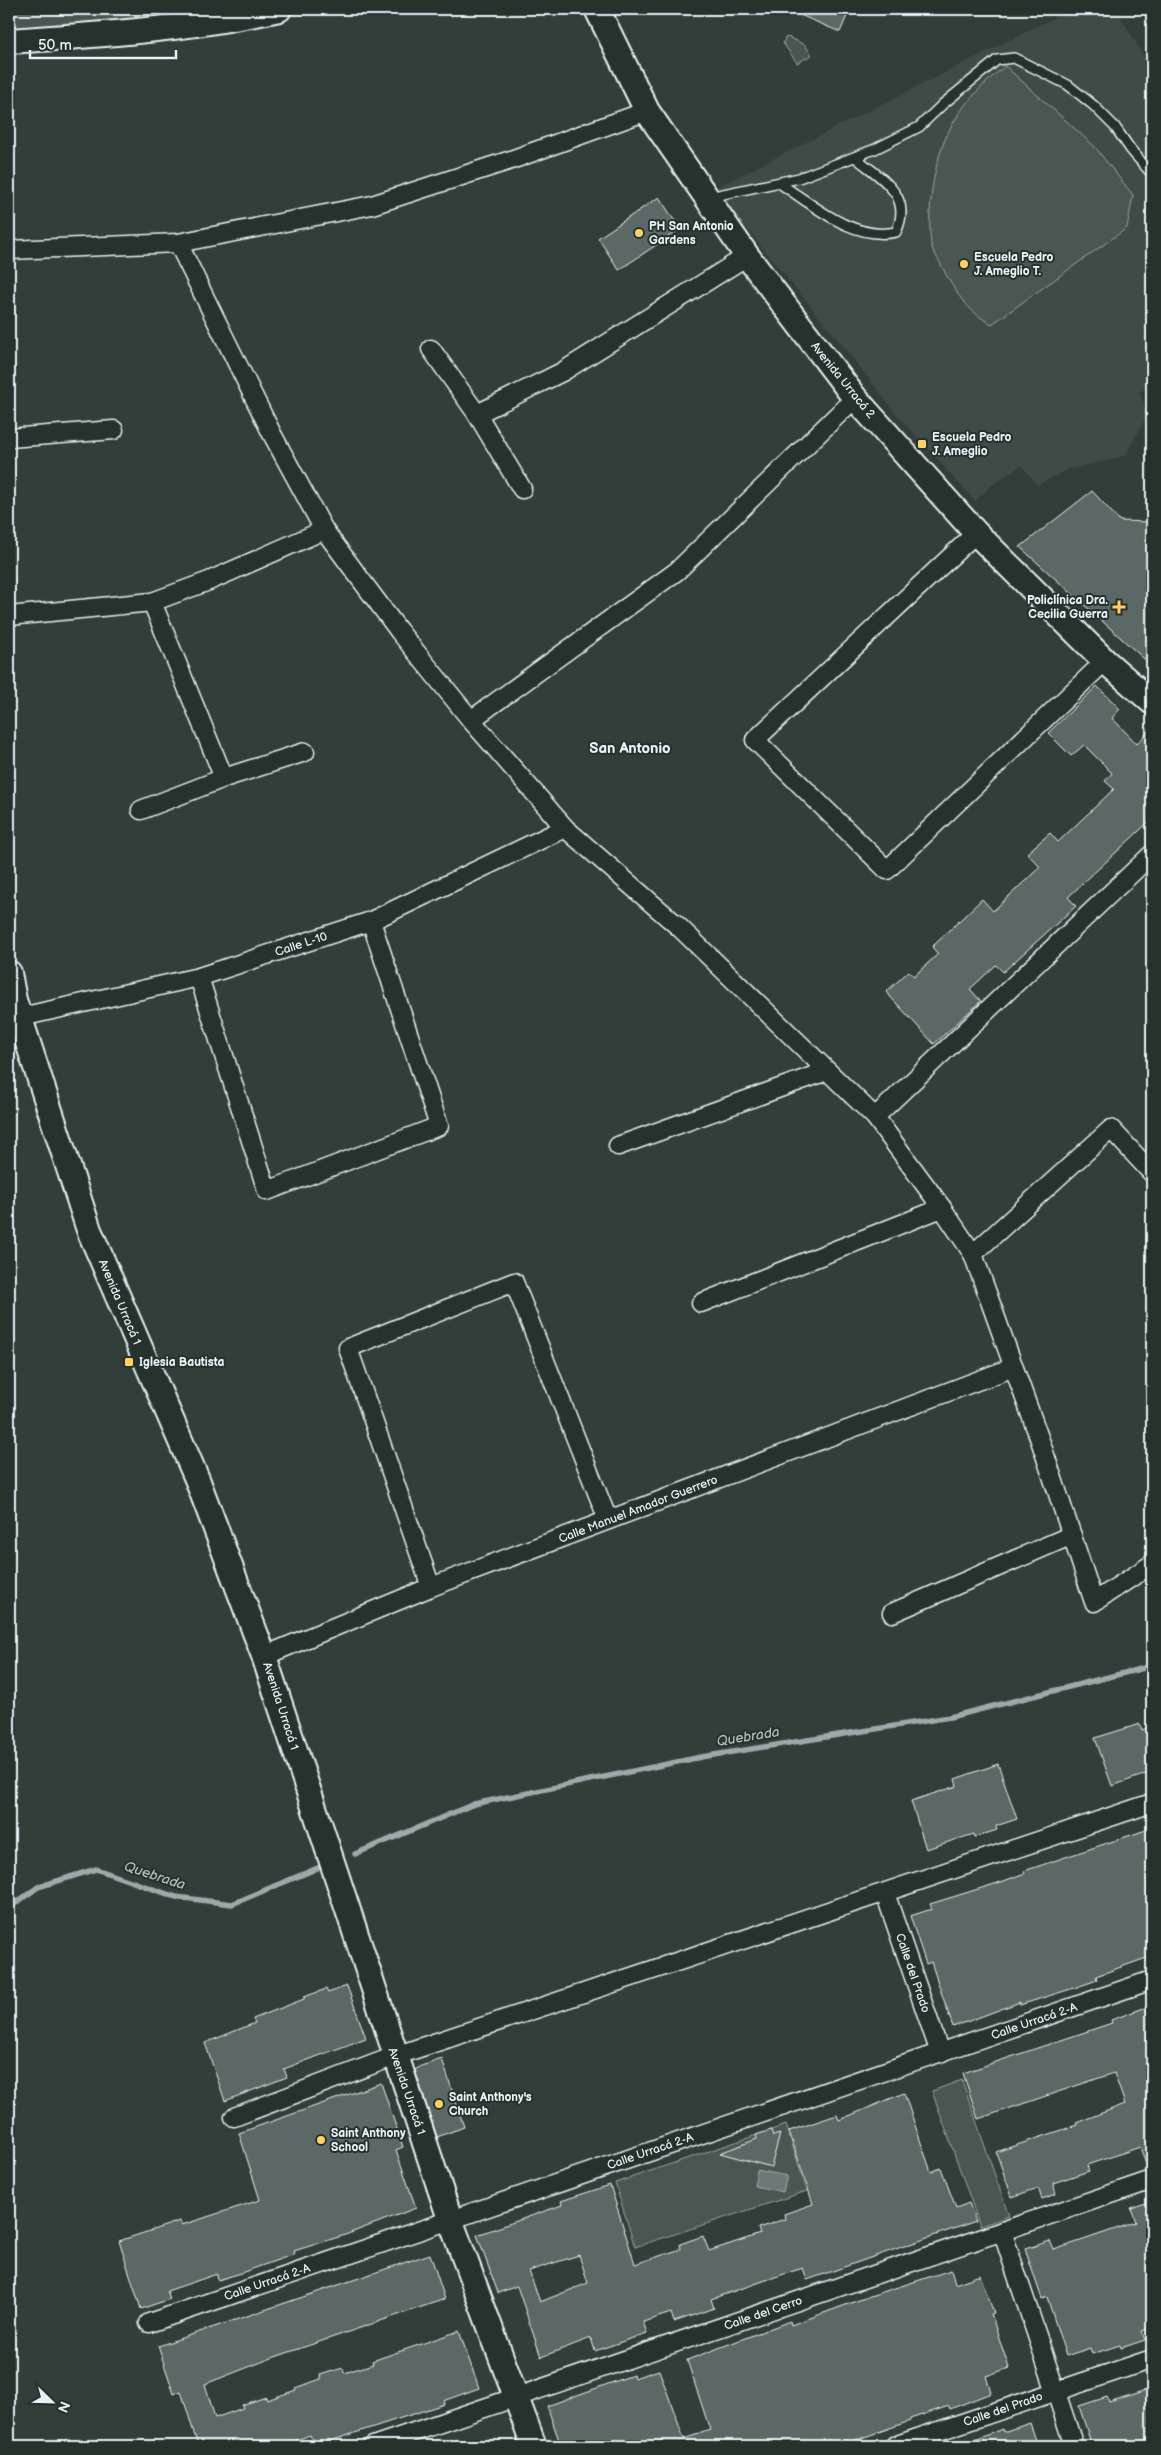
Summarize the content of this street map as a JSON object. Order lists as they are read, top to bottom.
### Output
{
  "streets": {
    "street": [
      "Avenida Urracá 2",
      "Calle L-10",
      "Avenida Urracá 1",
      "Calle Manuel Amador Guerrero",
      "Calle del Prado",
      "Calle Urracá 2-A",
      "Calle del Cerro"
    ]
  },
  "crossings": [
    ["Calle L-10", "Avenida Urracá 1"],
    ["Avenida Urracá 1", "Calle Manuel Amador Guerrero"],
    ["Avenida Urracá 1", "Calle Urracá 2-A"],
    ["Avenida Urracá 1", "Calle del Cerro"],
    ["Calle del Prado", "Calle Urracá 2-A"],
    ["Calle del Prado", "Calle del Cerro"]
  ],
  "districts": ["San Antonio"],
  "water": ["Quebrada"],
  "places": {
    "other": [
      "PH San Antonio Gardens",
      "Escuela Pedro J. Ameglio T.",
      "Saint Anthony's Church",
      "Saint Anthony School"
    ],
    "transit": ["Escuela Pedro J. Ameglio", "Iglesia Bautista"],
    "health": ["Policlínica Dra. Cecilia Guerra"]
  },
  "scale_bar": "50 m",
  "north": "bottom right"
}
